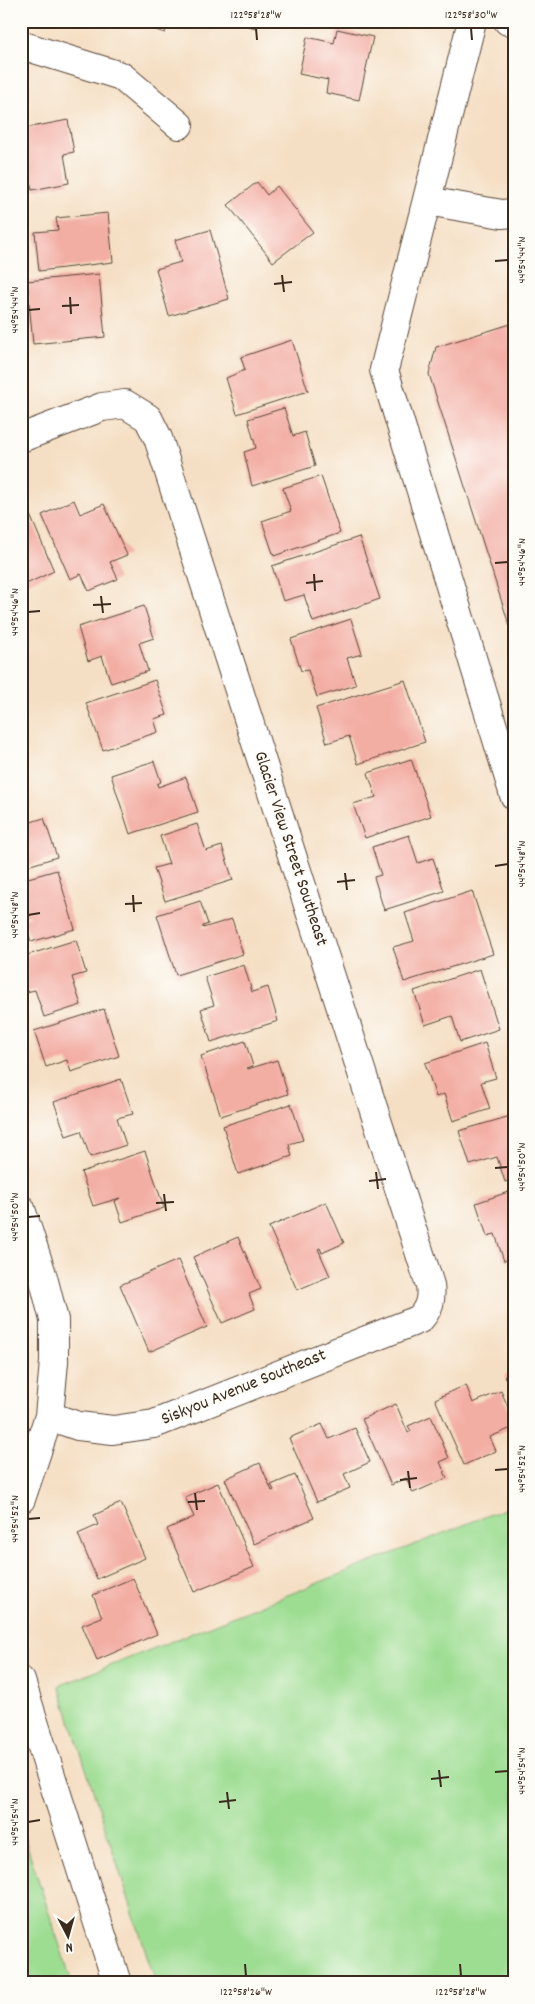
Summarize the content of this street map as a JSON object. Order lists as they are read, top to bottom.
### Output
{
  "streets": {
    "street": ["Glacier View Street Southeast", "Siskyou Avenue Southeast"]
  },
  "crossings": [
    ["Glacier View Street Southeast", "Siskyou Avenue Southeast"]
  ],
  "north": "bottom",
  "coordinates": [
    "122°58'28\"W",
    "122°58'30\"W",
    "44°54'44\"N",
    "44°54'46\"N",
    "44°54'48\"N",
    "44°54'50\"N",
    "44°54'52\"N",
    "44°54'54\"N",
    "122°58'26\"W"
  ]
}
